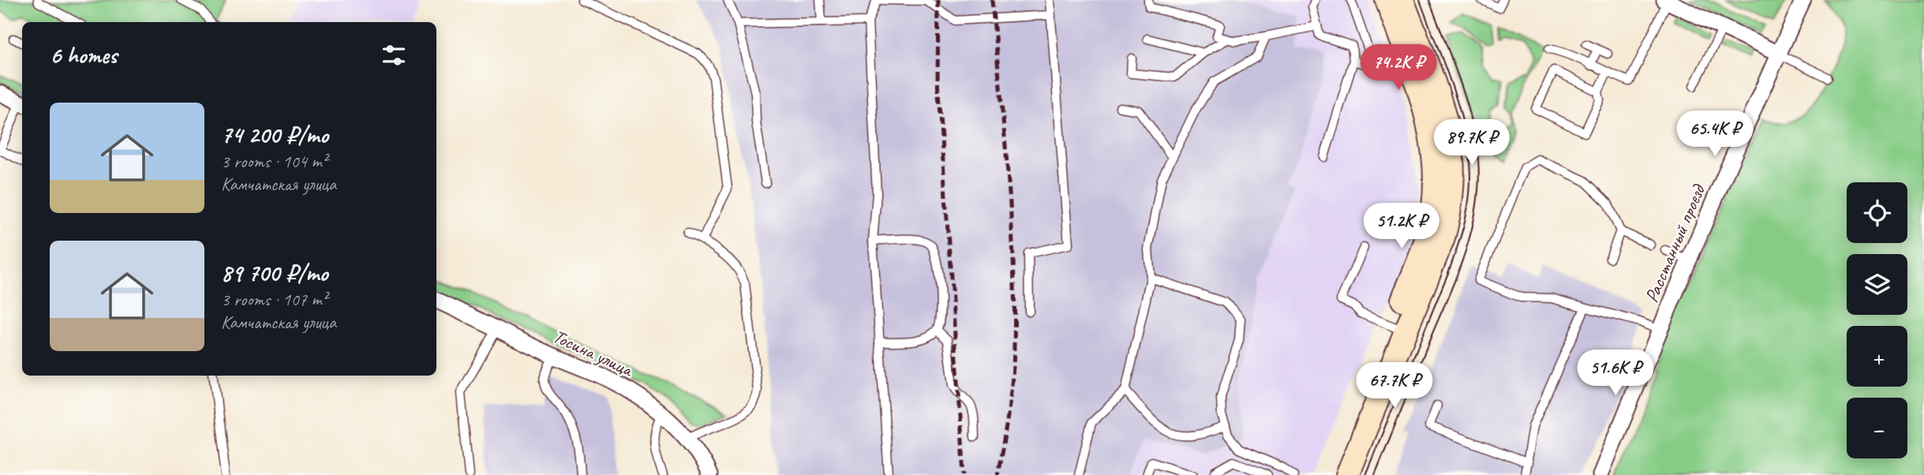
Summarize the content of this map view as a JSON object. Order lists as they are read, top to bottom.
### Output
{
  "streets": {
    "street": ["Расстанный проезд", "Тосина улица"]
  },
  "page": {
    "heading": "6 homes",
    "price": [
      "74.2K ₽",
      "65.4K ₽",
      "89.7K ₽",
      "51.2K ₽",
      "51.6K ₽",
      "67.7K ₽"
    ],
    "list": [
      {
        "name": "74 200 ₽/mo",
        "note": "3 rooms · 104 m² · Камчатская улица"
      },
      {
        "name": "89 700 ₽/mo",
        "note": "3 rooms · 107 m² · Камчатская улица"
      }
    ],
    "map_buttons": ["+", "−"]
  }
}
